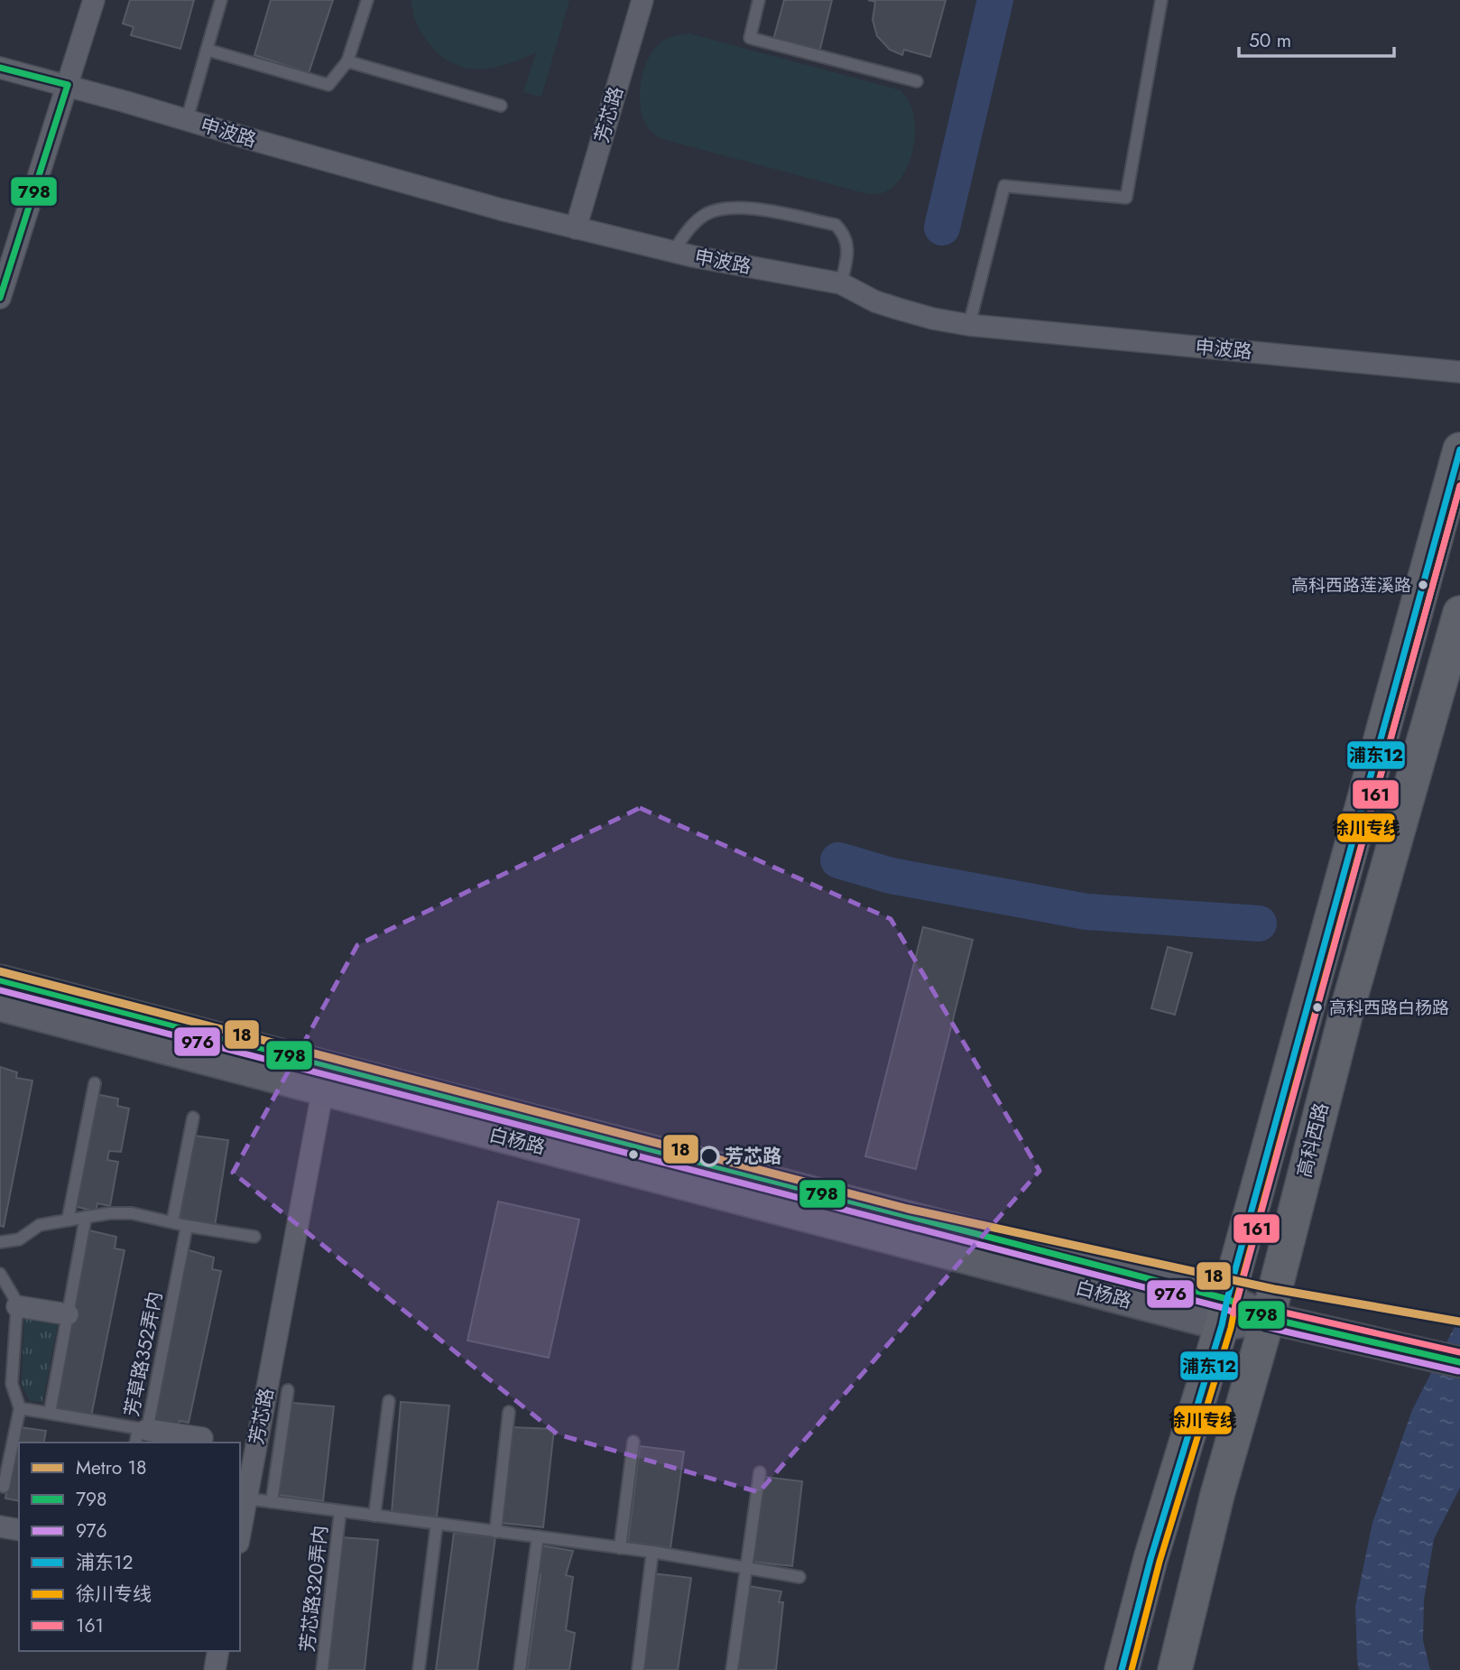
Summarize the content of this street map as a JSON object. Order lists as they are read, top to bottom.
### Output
{
  "streets": {
    "main road": ["高科西路", "白杨路"],
    "street": ["芳芯路", "申波路"],
    "lane": ["芳草路352弄内", "芳芯路320弄内"]
  },
  "crossings": [
    ["芳芯路", "申波路"],
    ["芳芯路", "白杨路"],
    ["芳芯路", "芳芯路320弄内"],
    ["高科西路", "白杨路"]
  ],
  "places": ["高科西路莲溪路", "高科西路白杨路", "芳芯路"],
  "lines": [
    "transit line 798",
    "transit line 浦东12",
    "transit line 徐川专线",
    "transit line 161",
    "metro line 18",
    "transit line 976"
  ],
  "legend": [
    "Metro 18",
    "798",
    "976",
    "浦东12",
    "徐川专线",
    "161"
  ],
  "scale_bar": "50 m"
}
